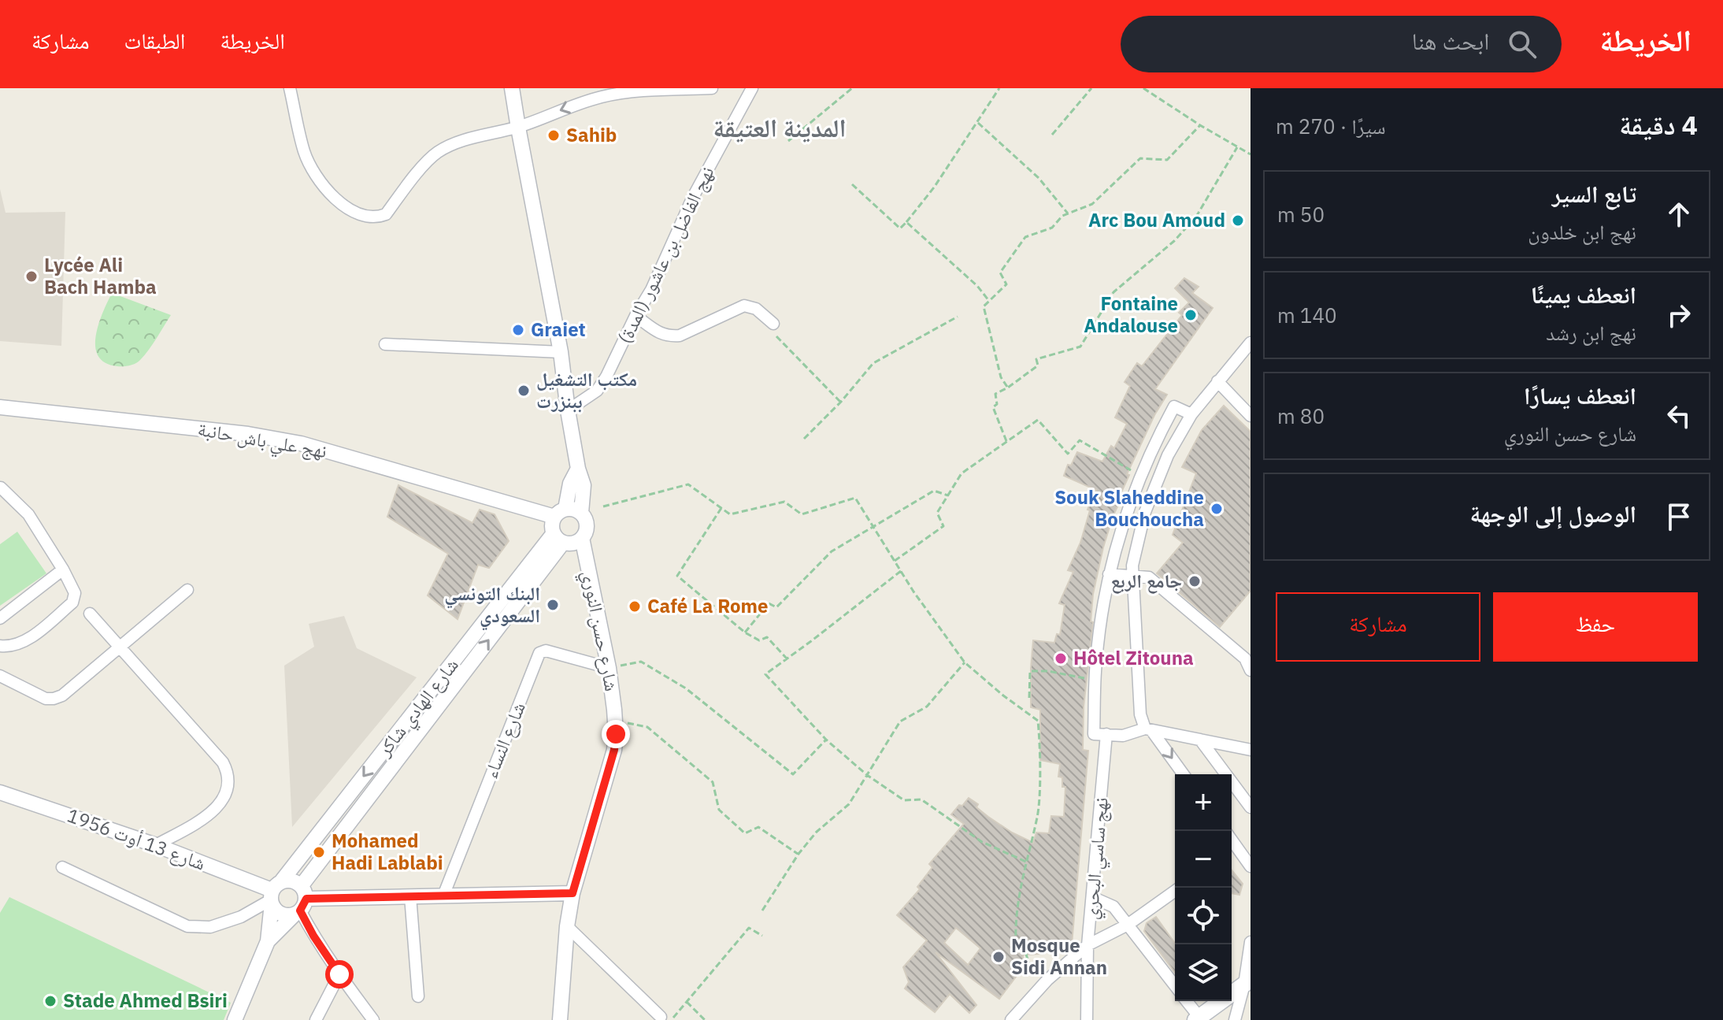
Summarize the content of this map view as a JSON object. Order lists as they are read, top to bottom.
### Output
{
  "streets": {
    "street": [
      "نهج الفاضل بن عاشور (المدة)",
      "نهج علي باش حانبة",
      "شارع حسن النوري",
      "شارع الهادي شاكر",
      "شارع النساء",
      "شارع 13 أوت 1956",
      "نهج ساسي البحري"
    ]
  },
  "crossings": [
    ["نهج علي باش حانبة", "شارع حسن النوري"],
    ["نهج علي باش حانبة", "شارع الهادي شاكر"],
    ["شارع حسن النوري", "شارع الهادي شاكر"],
    ["شارع حسن النوري", "شارع النساء"],
    ["شارع الهادي شاكر", "شارع 13 أوت 1956"]
  ],
  "districts": ["المدينة العتيقة"],
  "places": [
    "Sahib",
    "Arc Bou Amoud",
    "Lycée Ali Bach Hamba",
    "Fontaine Andalouse",
    "Graiet",
    "مكتب التشغيل ببنزرت",
    "Souk Slaheddine Bouchoucha",
    "جامع الربع",
    "البنك التونسي السعودي",
    "Café La Rome",
    "Hôtel Zitouna",
    "Mohamed Hadi Lablabi",
    "Mosque Sidi Annan",
    "Stade Ahmed Bsiri"
  ],
  "page": {
    "header": "الخريطة",
    "search": "ابحث هنا",
    "nav": ["الخريطة", "الطبقات", "مشاركة"],
    "heading": ["4 دقيقة", "سيرًا · 270 m"],
    "list": [
      ["تابع السير", "نهج ابن خلدون", "50 m"],
      ["انعطف يمينًا", "نهج ابن رشد", "140 m"],
      ["انعطف يسارًا", "شارع حسن النوري", "80 m"],
      "الوصول إلى الوجهة"
    ],
    "buttons": ["حفظ", "مشاركة"],
    "map_buttons": ["+", "−"]
  }
}
